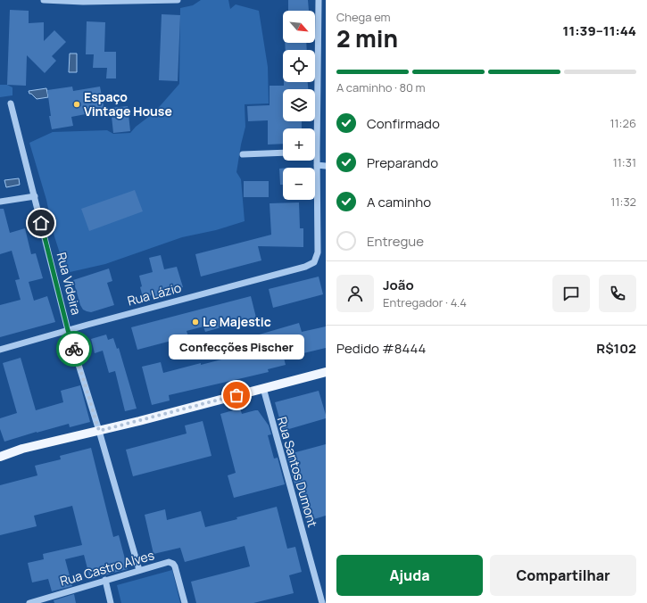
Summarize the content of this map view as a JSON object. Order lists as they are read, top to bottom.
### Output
{
  "streets": {
    "street": [
      "Rua Videira",
      "Rua Lázio",
      "Rua Santos Dumont",
      "Rua Castro Alves"
    ]
  },
  "crossings": [
    ["Rua Videira", "Rua Lázio"],
    ["Rua Videira", "Rua Castro Alves"]
  ],
  "places": ["Espaço Vintage House", "Le Majestic", "Confecções Pischer"],
  "north": "bottom right",
  "page": {
    "heading": ["2 min", "Chega em", "11:39–11:44"],
    "panel": [
      "João",
      "Entregador · 4.4",
      "Pedido #8444",
      "R$102"
    ],
    "map_buttons": ["+", "−"],
    "bar": "A caminho · 80 m",
    "list": [
      ["Confirmado", "11:26"],
      ["Preparando", "11:31"],
      ["A caminho", "11:32"],
      "Entregue"
    ],
    "bubble": "Confecções Pischer",
    "buttons": ["Ajuda", "Compartilhar"]
  }
}
